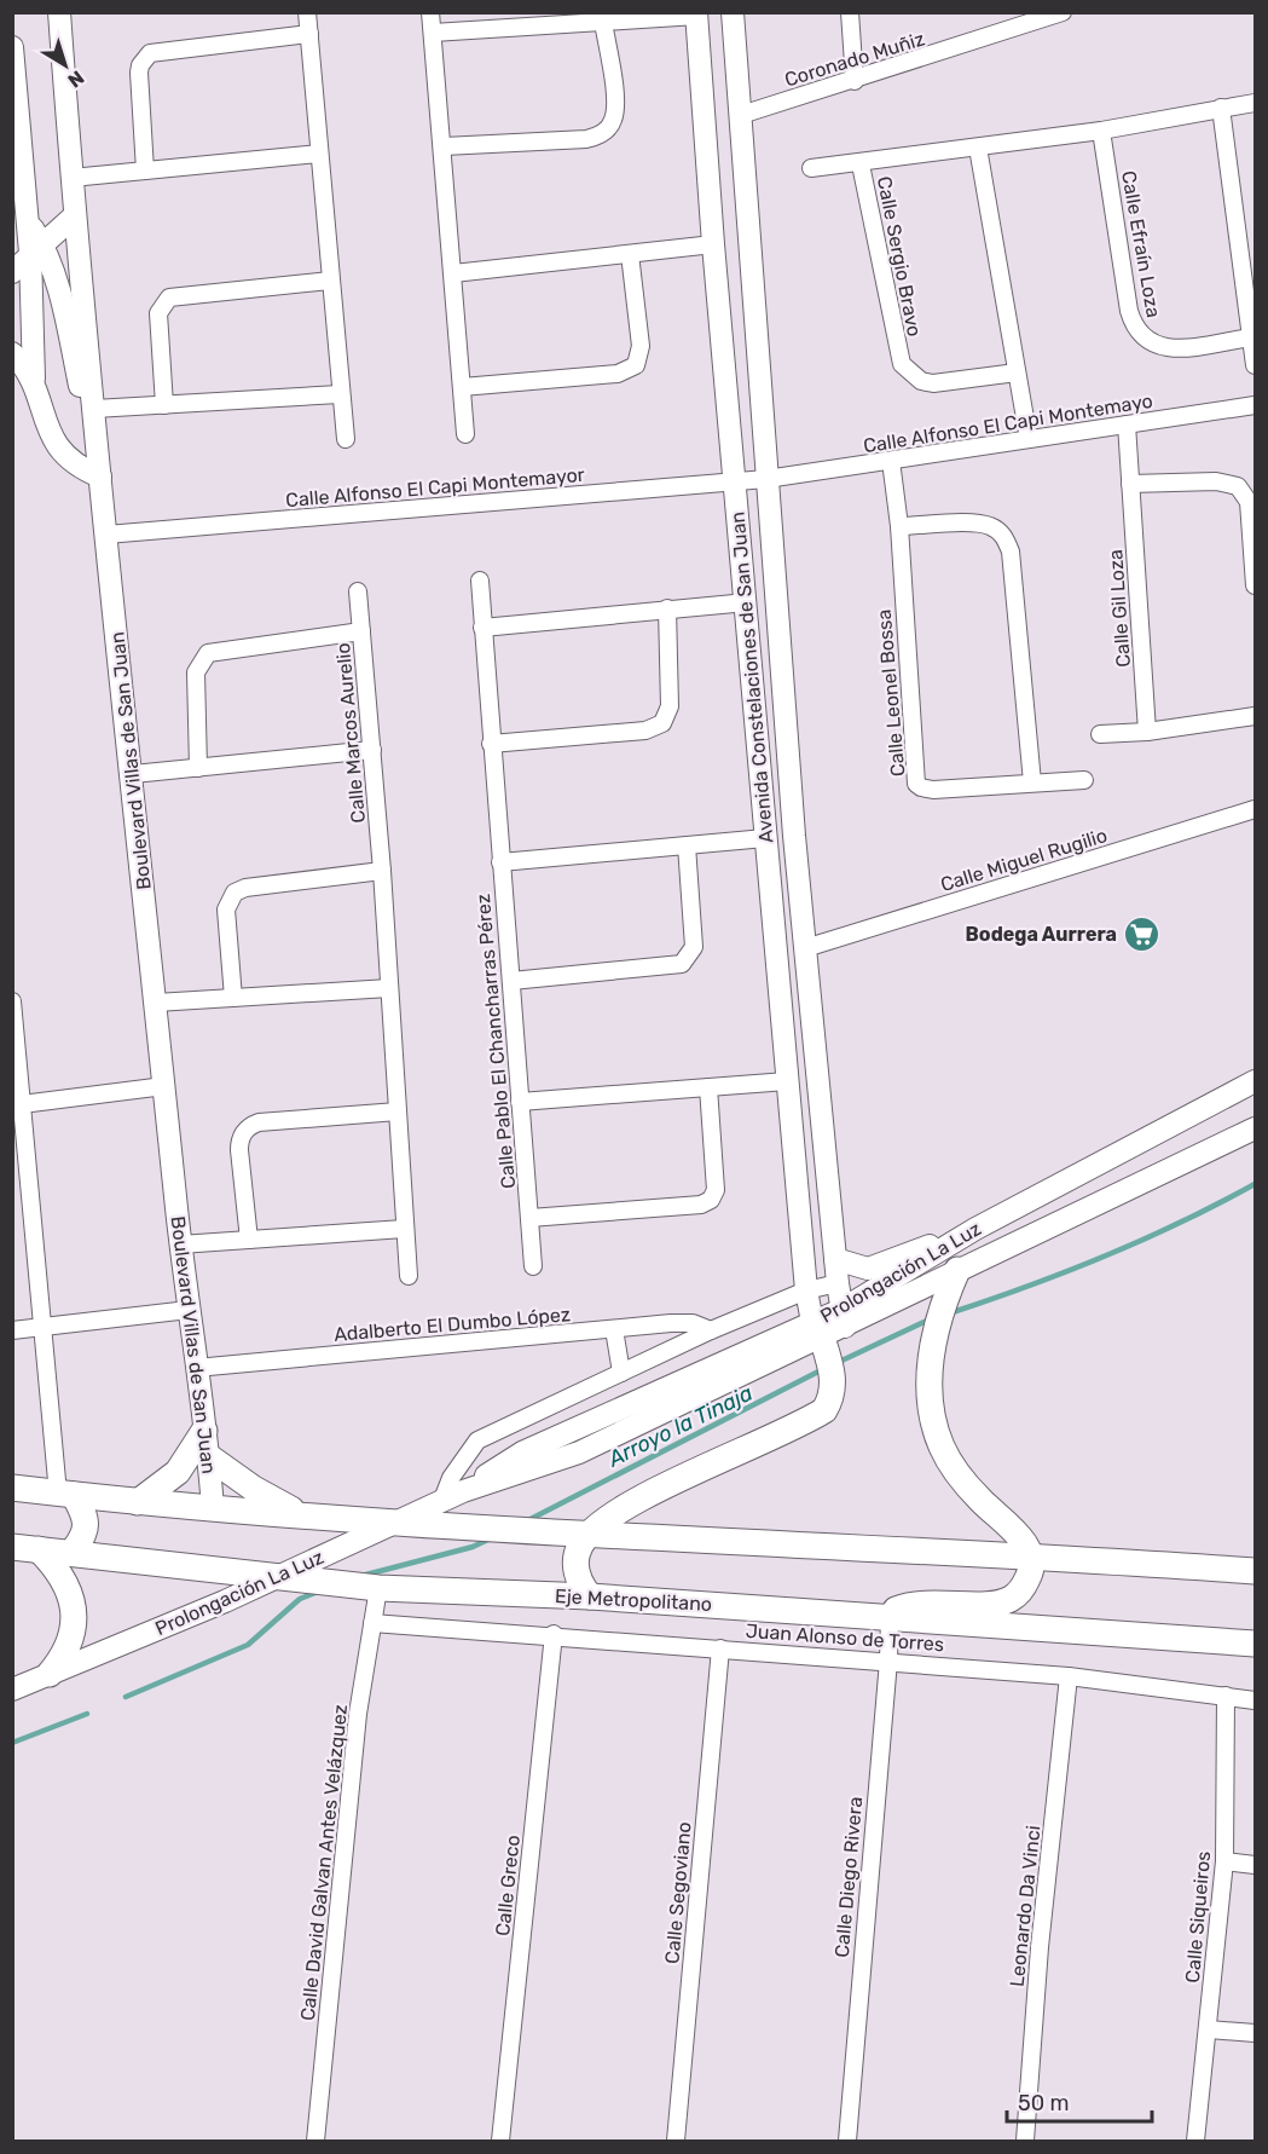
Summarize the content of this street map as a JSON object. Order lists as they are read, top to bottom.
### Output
{
  "streets": {
    "main road": ["Eje Metropolitano"],
    "street": [
      "Coronado Muñiz",
      "Calle Efraín Loza",
      "Calle Sergio Bravo",
      "Calle Alfonso El Capi Montemayo",
      "Calle Alfonso El Capi Montemayor",
      "Calle Gil Loza",
      "Avenida Constelaciones de San Juan",
      "Calle Leonel Bossa",
      "Calle Marcos Aurelio",
      "Boulevard Villas de San Juan",
      "Calle Miguel Rugilio",
      "Calle Pablo El Chancharras Pérez",
      "Prolongación La Luz",
      "Adalberto El Dumbo López",
      "Juan Alonso de Torres",
      "Calle David Galvan Antes Velázquez",
      "Calle Diego Rivera",
      "Calle Greco",
      "Calle Segoviano",
      "Leonardo Da Vinci",
      "Calle Siqueiros"
    ]
  },
  "crossings": [
    ["Coronado Muñiz", "Avenida Constelaciones de San Juan"],
    ["Calle Efraín Loza", "Calle Sergio Bravo"],
    ["Calle Alfonso El Capi Montemayo", "Calle Alfonso El Capi Montemayor"],
    ["Calle Alfonso El Capi Montemayo", "Calle Gil Loza"],
    ["Calle Alfonso El Capi Montemayo", "Avenida Constelaciones de San Juan"],
    ["Calle Alfonso El Capi Montemayo", "Calle Leonel Bossa"],
    ["Calle Alfonso El Capi Montemayor", "Avenida Constelaciones de San Juan"],
    ["Calle Alfonso El Capi Montemayor", "Boulevard Villas de San Juan"],
    ["Avenida Constelaciones de San Juan", "Calle Miguel Rugilio"],
    ["Avenida Constelaciones de San Juan", "Prolongación La Luz"],
    ["Boulevard Villas de San Juan", "Adalberto El Dumbo López"],
    ["Prolongación La Luz", "Eje Metropolitano"],
    ["Eje Metropolitano", "Calle David Galvan Antes Velázquez"],
    ["Eje Metropolitano", "Calle Diego Rivera"],
    ["Juan Alonso de Torres", "Calle David Galvan Antes Velázquez"],
    ["Juan Alonso de Torres", "Calle Diego Rivera"],
    ["Juan Alonso de Torres", "Calle Greco"],
    ["Juan Alonso de Torres", "Calle Segoviano"],
    ["Juan Alonso de Torres", "Leonardo Da Vinci"],
    ["Juan Alonso de Torres", "Calle Siqueiros"]
  ],
  "water": ["Arroyo la Tinaja"],
  "places": {
    "supermarket": ["Bodega Aurrera"]
  },
  "scale_bar": "50 m",
  "north": "bottom right"
}
